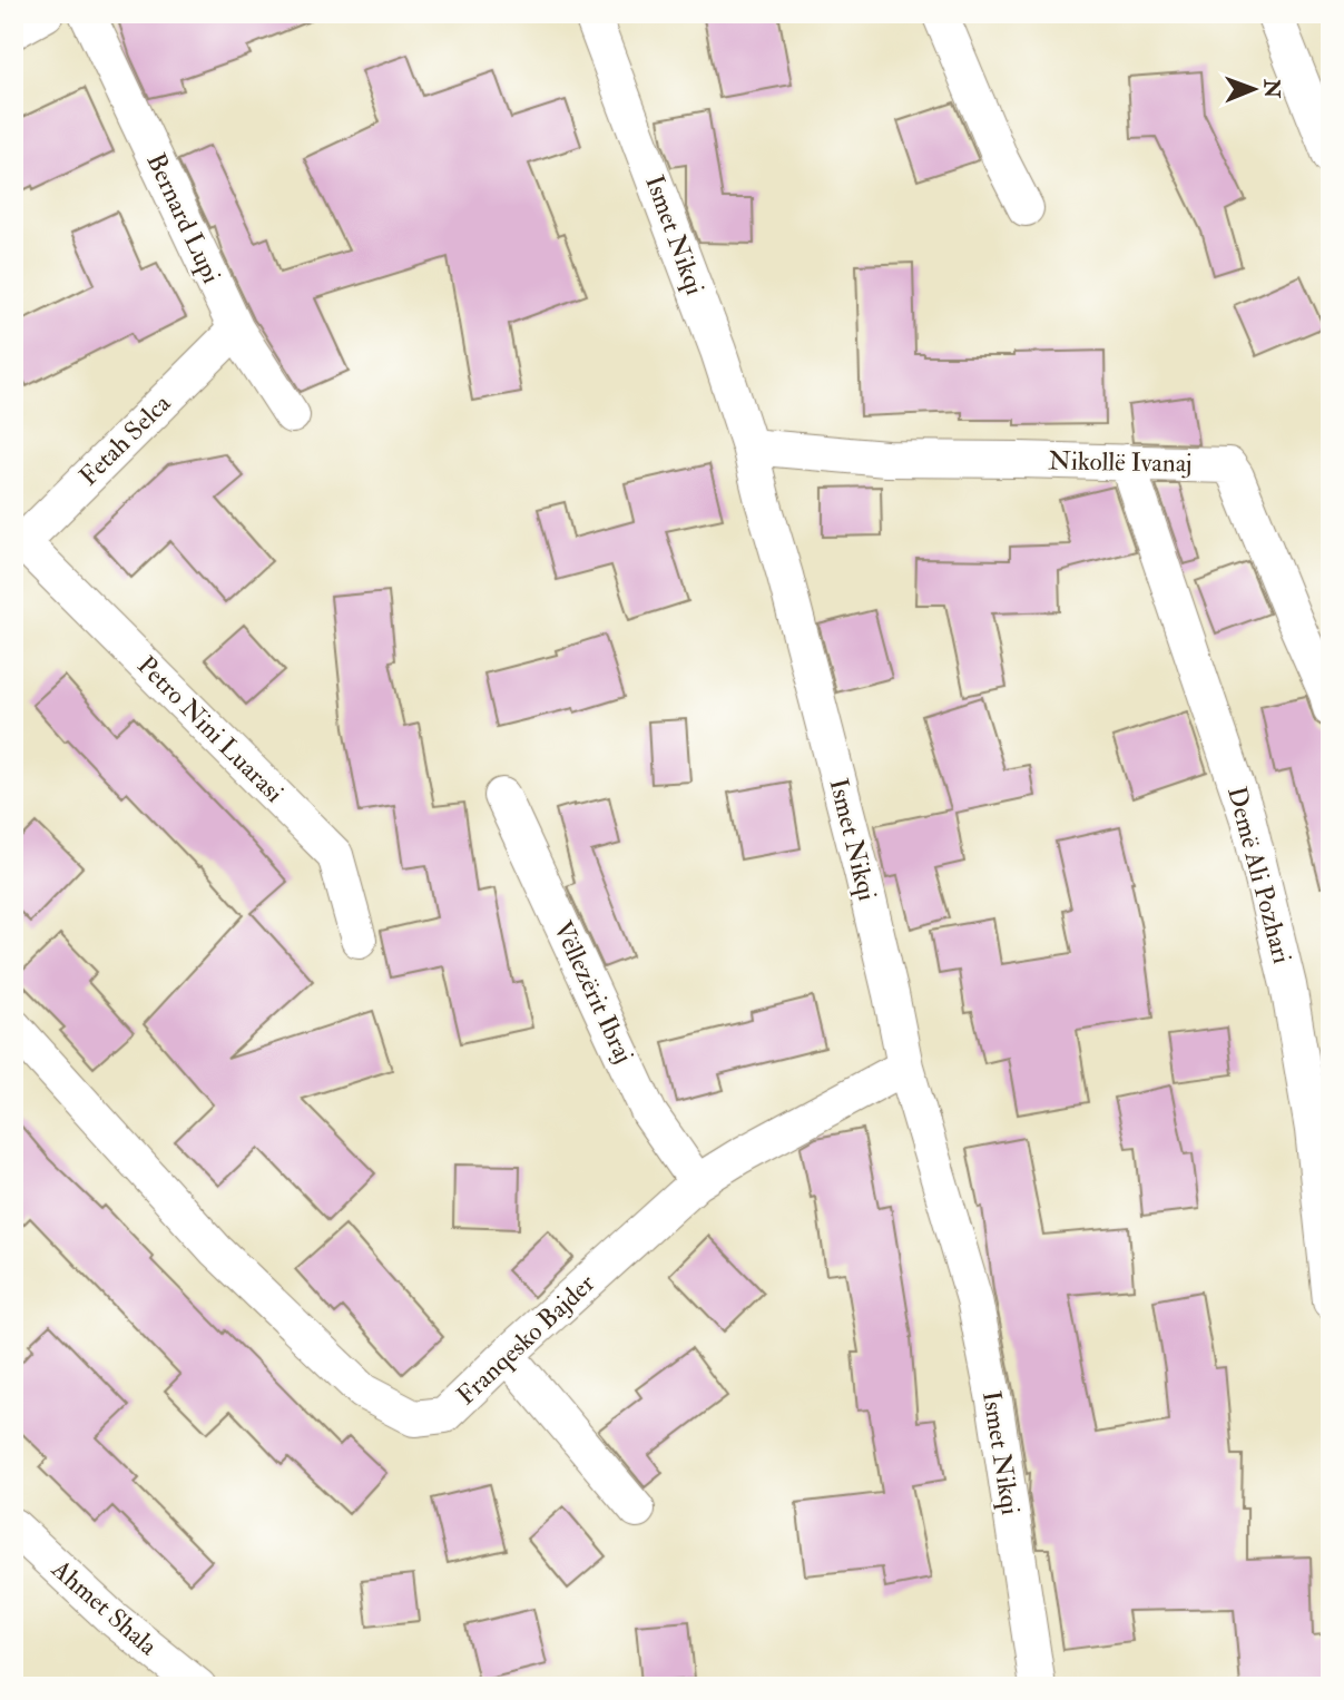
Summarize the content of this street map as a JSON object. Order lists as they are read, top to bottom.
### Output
{
  "streets": {
    "street": [
      "Bernard Lupi",
      "Ismet Nikqi",
      "Fetah Selca",
      "Nikollë Ivanaj",
      "Petro Nini Luarasi",
      "Demë Ali Pozhari",
      "Vëllezërit Ibraj",
      "Franqesko Bajder",
      "Ahmet Shala"
    ]
  },
  "crossings": [
    ["Bernard Lupi", "Fetah Selca"],
    ["Ismet Nikqi", "Nikollë Ivanaj"],
    ["Ismet Nikqi", "Franqesko Bajder"],
    ["Fetah Selca", "Petro Nini Luarasi"],
    ["Nikollë Ivanaj", "Demë Ali Pozhari"],
    ["Vëllezërit Ibraj", "Franqesko Bajder"]
  ],
  "north": "right"
}
